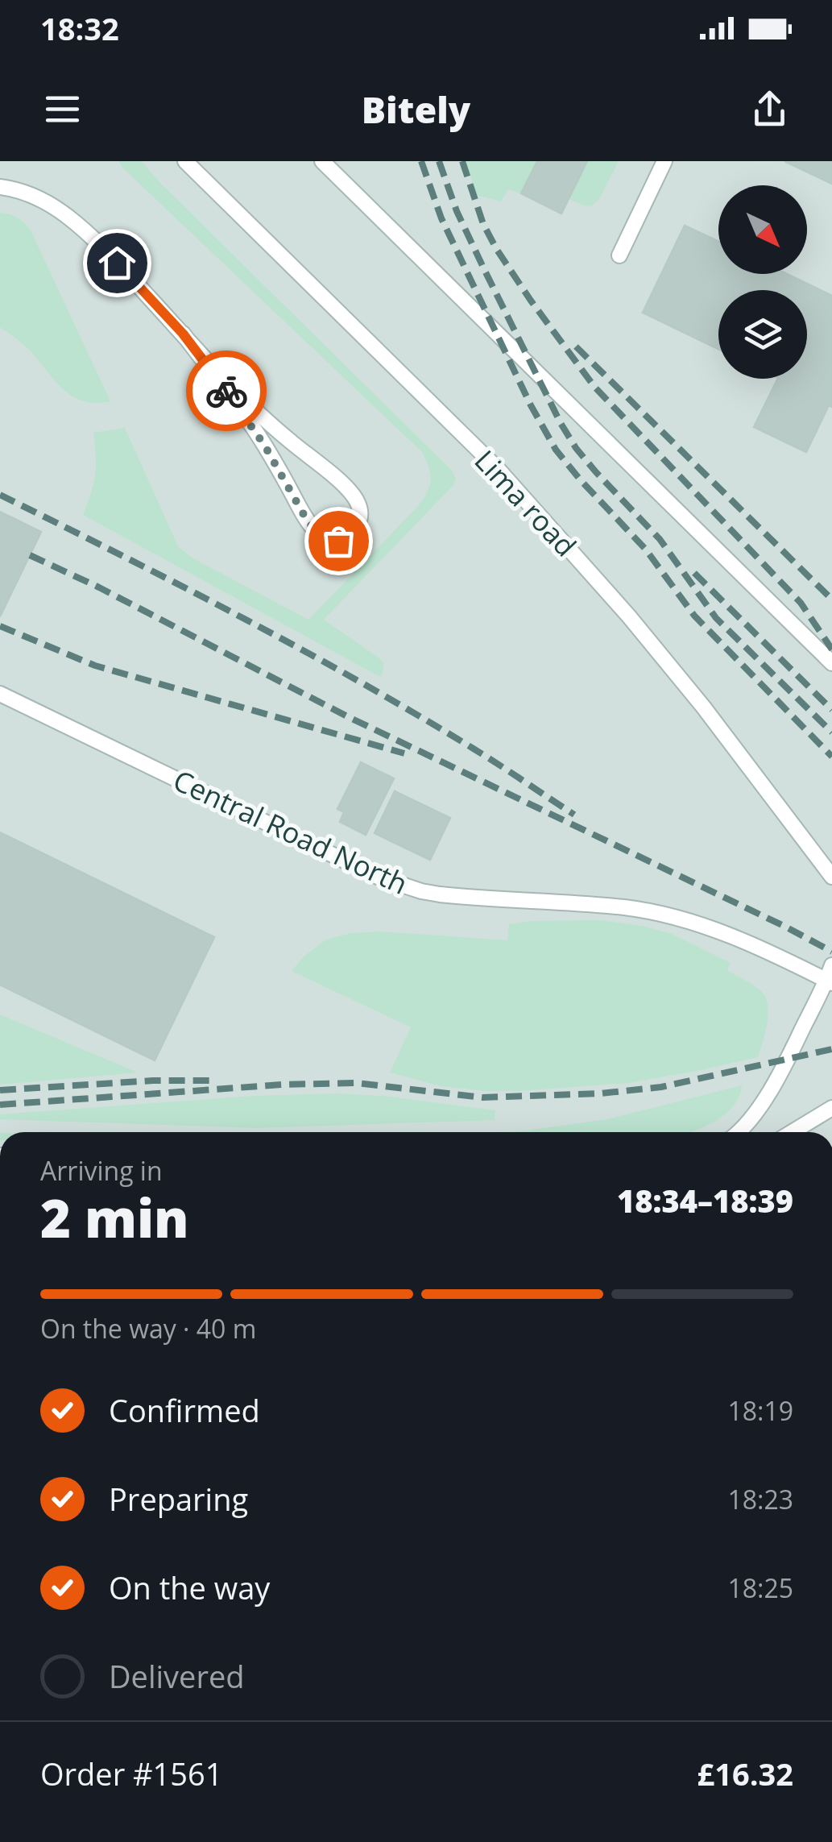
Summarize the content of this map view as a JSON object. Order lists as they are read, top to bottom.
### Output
{
  "streets": {
    "lane": ["Lima road", "Central Road North"]
  },
  "north": "bottom right",
  "page": {
    "status": "18:32",
    "header": "Bitely",
    "heading": ["2 min", "Arriving in", "18:34–18:39"],
    "panel": ["Order #1561", "£16.32"],
    "bar": "On the way · 40 m",
    "list": [
      ["Confirmed", "18:19"],
      ["Preparing", "18:23"],
      ["On the way", "18:25"],
      "Delivered"
    ]
  }
}
